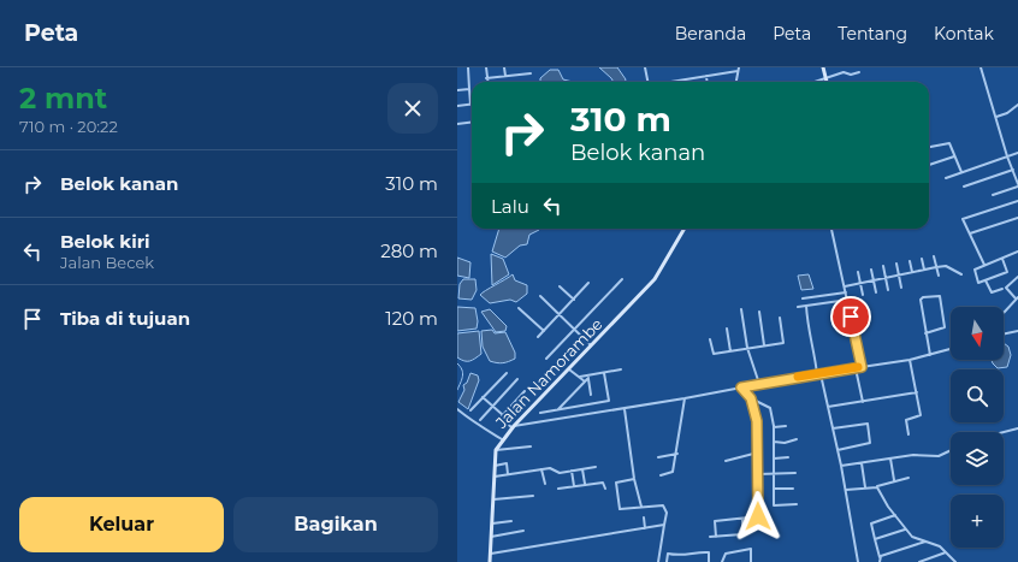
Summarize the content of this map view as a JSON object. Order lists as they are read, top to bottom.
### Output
{
  "streets": {
    "main road": ["Jalan Namorambe"]
  },
  "north": "bottom",
  "page": {
    "header": "Peta",
    "nav": [
      "Beranda",
      "Peta",
      "Tentang",
      "Kontak"
    ],
    "heading": ["2 mnt", "710 m · 20:22"],
    "turn": ["310 m", "Belok kanan"],
    "list": [
      {
        "name": "Belok kanan",
        "value": "310 m"
      },
      {
        "name": "Belok kiri",
        "note": "Jalan Becek",
        "value": "280 m"
      },
      {
        "name": "Tiba di tujuan",
        "value": "120 m"
      }
    ],
    "then": "Lalu",
    "map_buttons": "+",
    "buttons": ["Keluar", "Bagikan"]
  }
}
